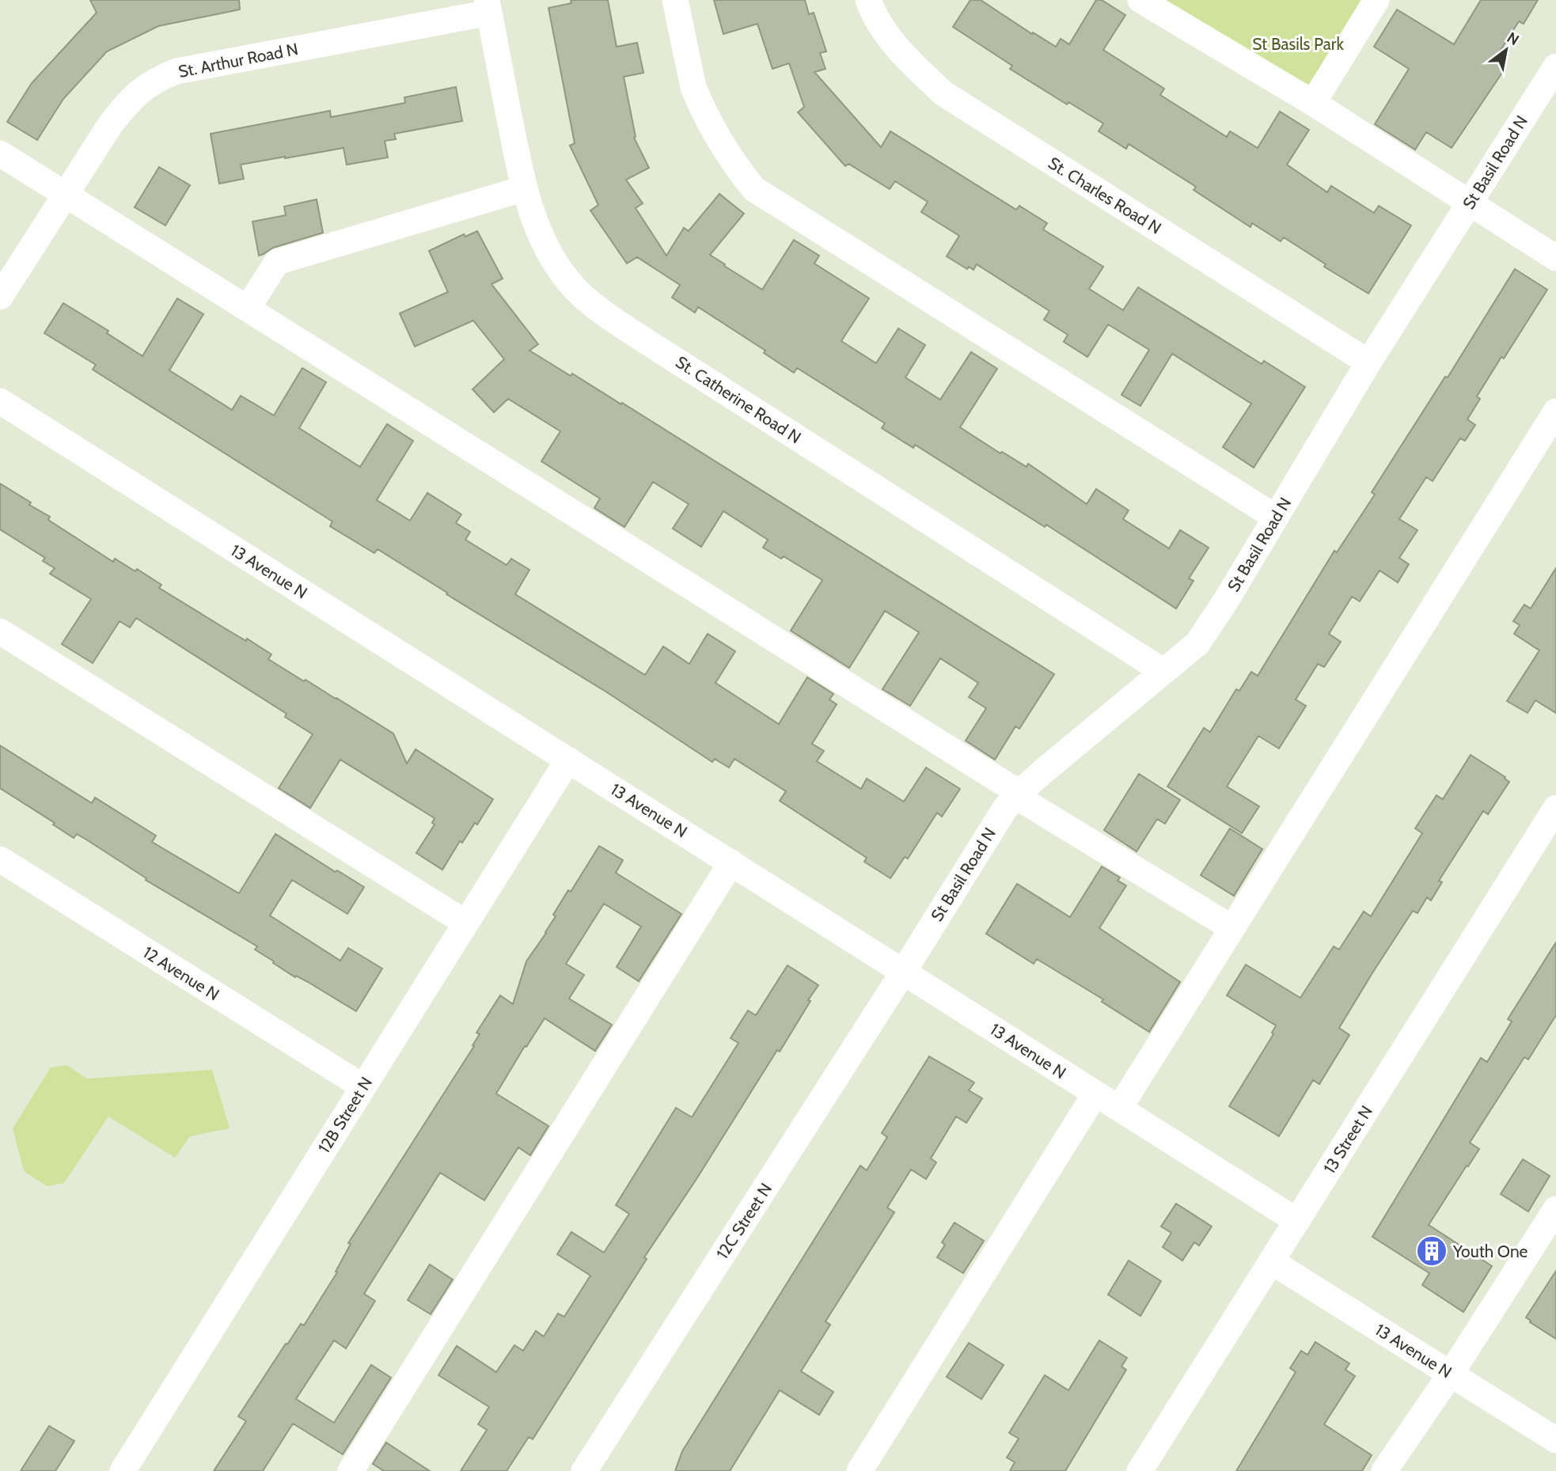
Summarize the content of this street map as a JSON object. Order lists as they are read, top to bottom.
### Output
{
  "streets": {
    "street": [
      "St. Arthur Road N",
      "St Basil Road N",
      "St. Charles Road N",
      "St. Catherine Road N",
      "13 Avenue N",
      "12 Avenue N",
      "12B Street N",
      "13 Street N",
      "12C Street N"
    ]
  },
  "crossings": [
    ["St. Arthur Road N", "St. Catherine Road N"],
    ["St Basil Road N", "St. Charles Road N"],
    ["St Basil Road N", "St. Catherine Road N"],
    ["St Basil Road N", "13 Avenue N"],
    ["St Basil Road N", "12C Street N"],
    ["13 Avenue N", "12B Street N"],
    ["13 Avenue N", "13 Street N"],
    ["13 Avenue N", "12C Street N"],
    ["12 Avenue N", "12B Street N"]
  ],
  "parks": ["St Basils Park"],
  "places": {
    "building": ["Youth One"]
  },
  "north": "top right"
}
